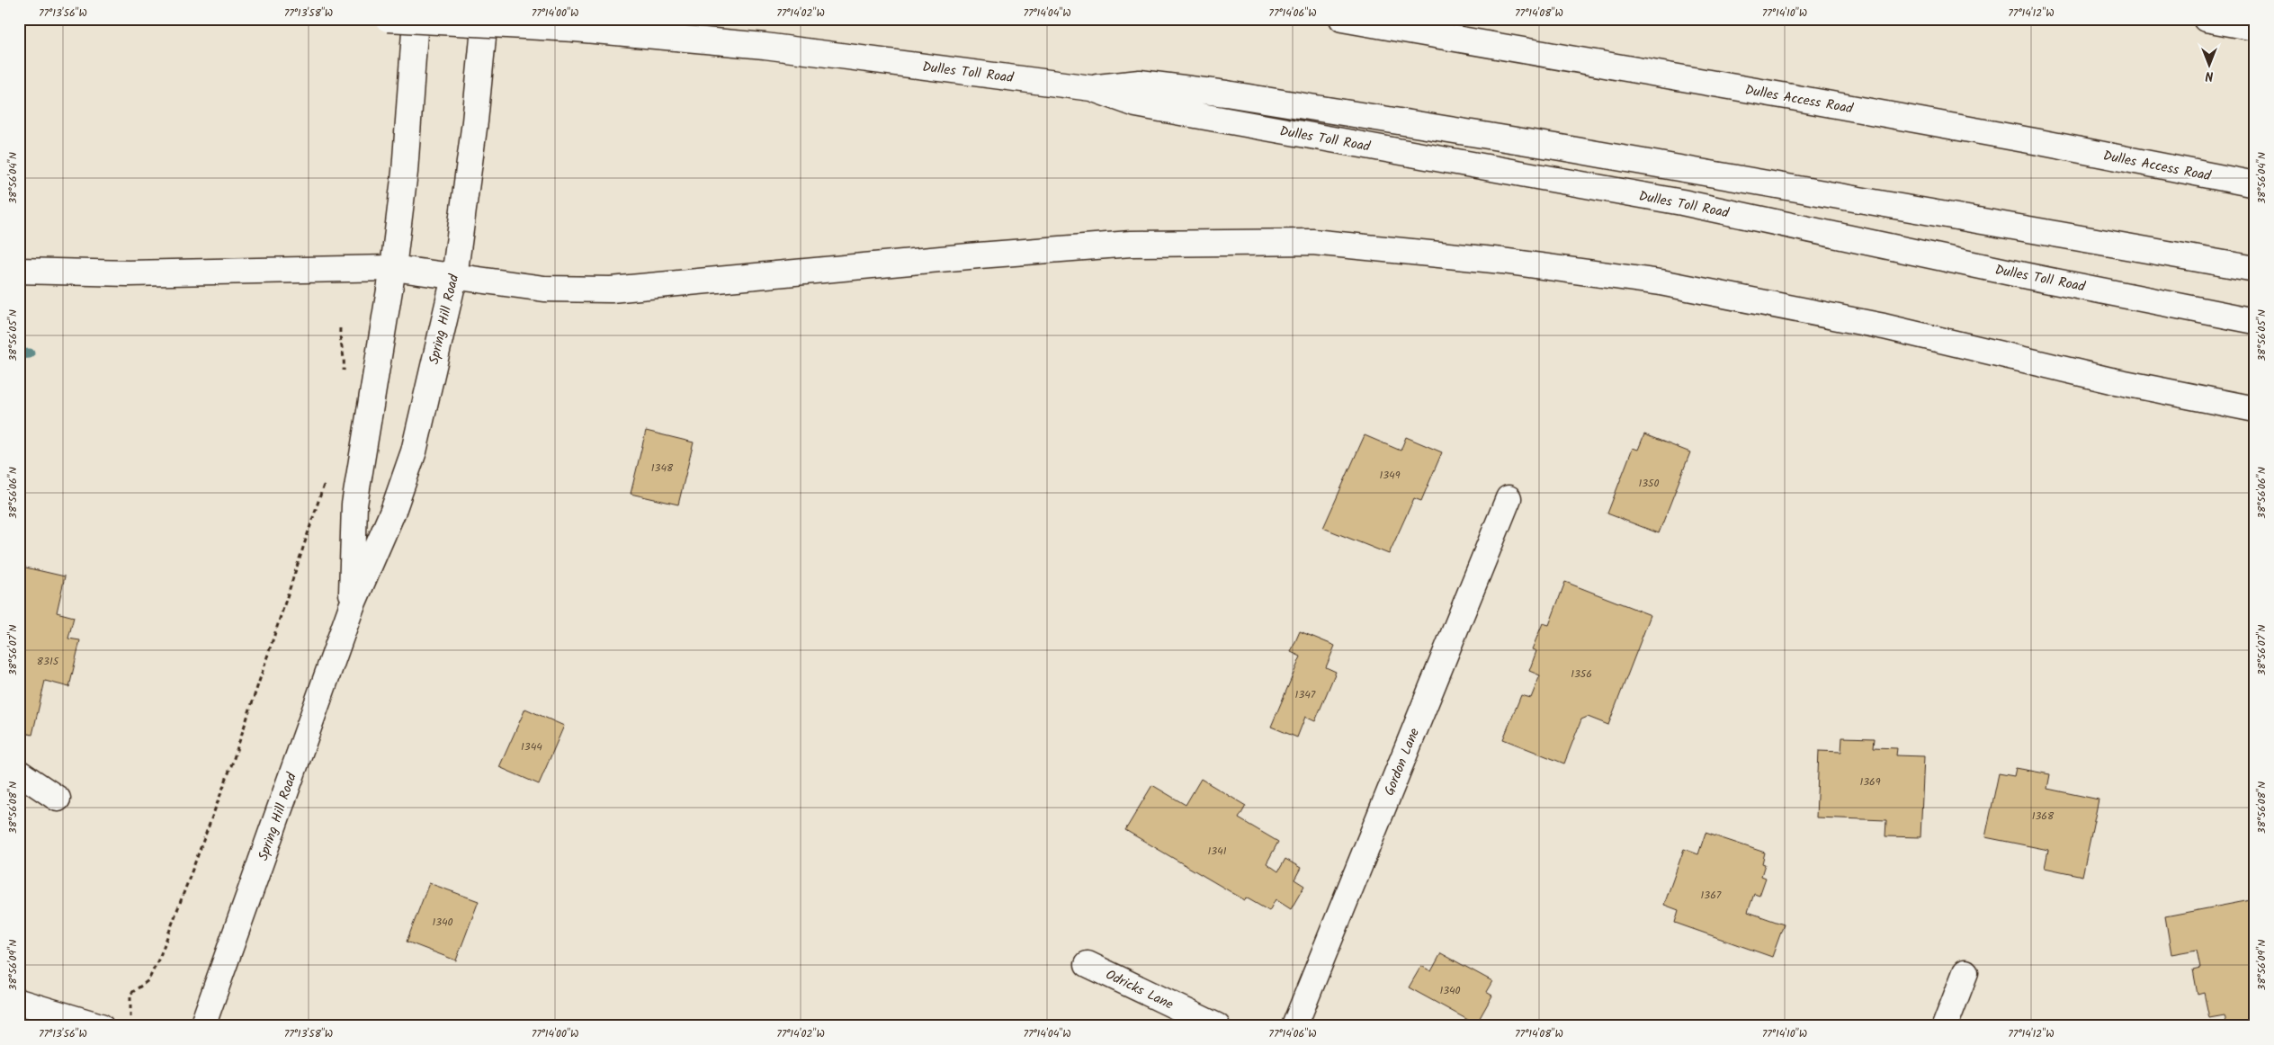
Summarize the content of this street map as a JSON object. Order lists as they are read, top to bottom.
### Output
{
  "streets": {
    "main road": [
      "Dulles Toll Road",
      "Dulles Access Road",
      "Spring Hill Road",
      "Gordon Lane",
      "Odricks Lane"
    ]
  },
  "house_numbers": [
    "1348",
    "1349",
    "1350",
    "8315",
    "1356",
    "1347",
    "1344",
    "1369",
    "1368",
    "1341",
    "1367",
    "1340",
    "1340"
  ],
  "north": "bottom",
  "coordinates": [
    "77°13'56\"W",
    "77°13'58\"W",
    "77°14'00\"W",
    "77°14'02\"W",
    "77°14'04\"W",
    "77°14'06\"W",
    "77°14'08\"W",
    "77°14'10\"W",
    "77°14'12\"W",
    "38°56'04\"N",
    "38°56'05\"N",
    "38°56'06\"N",
    "38°56'07\"N",
    "38°56'08\"N",
    "38°56'09\"N"
  ]
}
